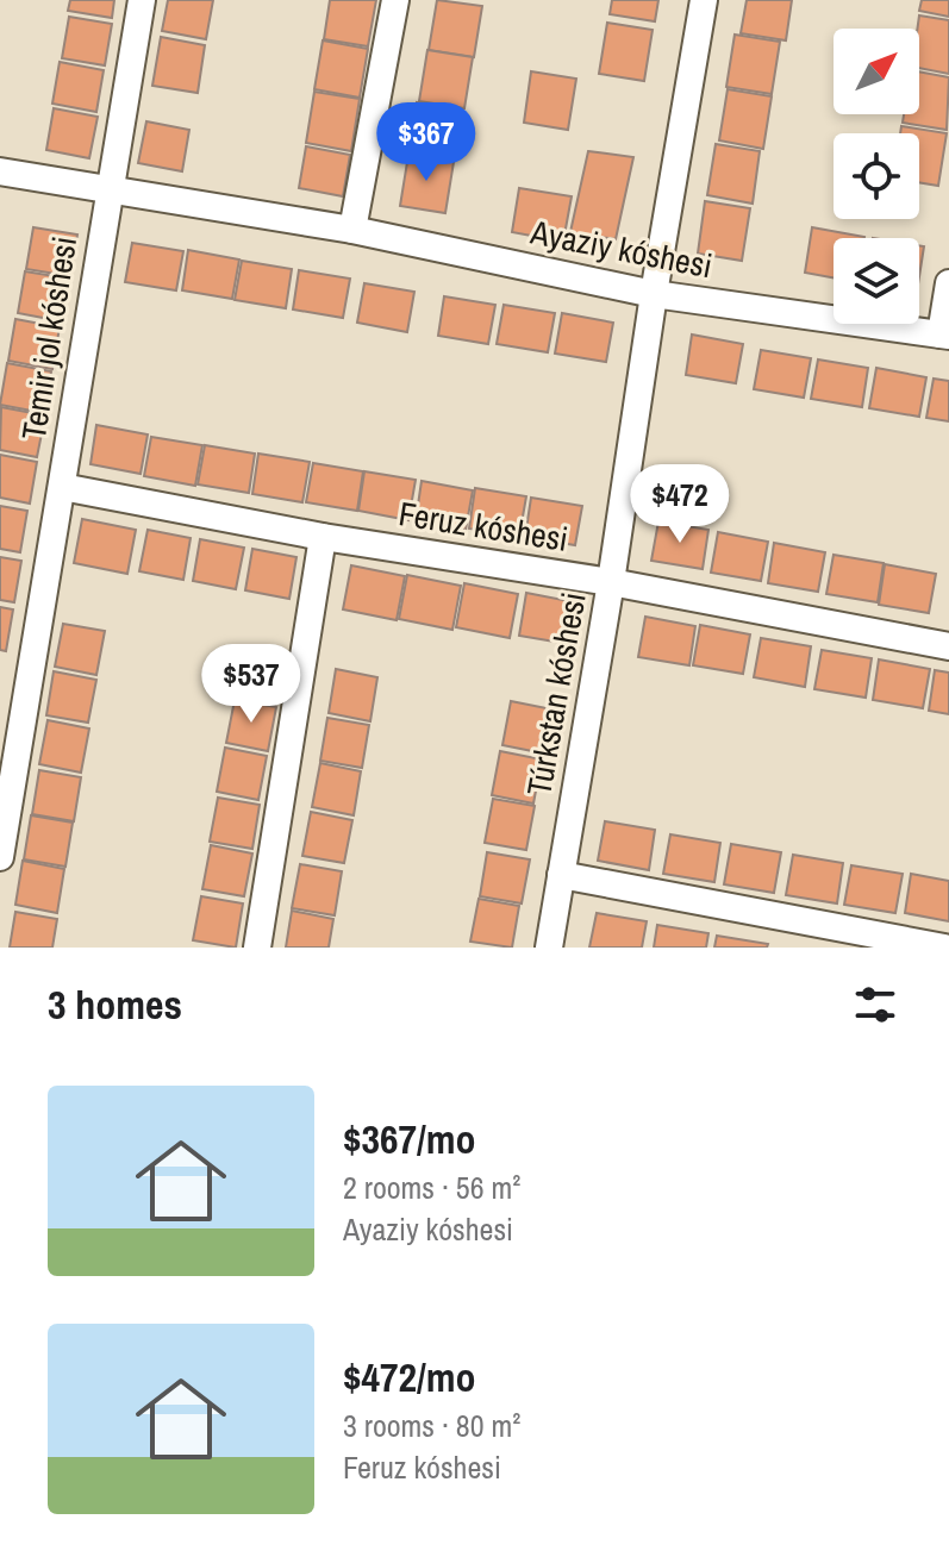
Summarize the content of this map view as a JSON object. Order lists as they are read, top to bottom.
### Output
{
  "streets": {
    "street": [
      "Ayaziy kóshesi",
      "Temir jol kóshesi",
      "Feruz kóshesi",
      "Túrkstan kóshesi"
    ]
  },
  "crossings": [
    ["Ayaziy kóshesi", "Temir jol kóshesi"],
    ["Ayaziy kóshesi", "Túrkstan kóshesi"],
    ["Temir jol kóshesi", "Feruz kóshesi"],
    ["Feruz kóshesi", "Túrkstan kóshesi"]
  ],
  "north": "top right",
  "page": {
    "price": ["$367", "$472", "$537"],
    "heading": "3 homes",
    "list": [
      {
        "name": "$367/mo",
        "note": "2 rooms · 56 m² · Ayaziy kóshesi"
      },
      {
        "name": "$472/mo",
        "note": "3 rooms · 80 m² · Feruz kóshesi"
      }
    ]
  }
}
